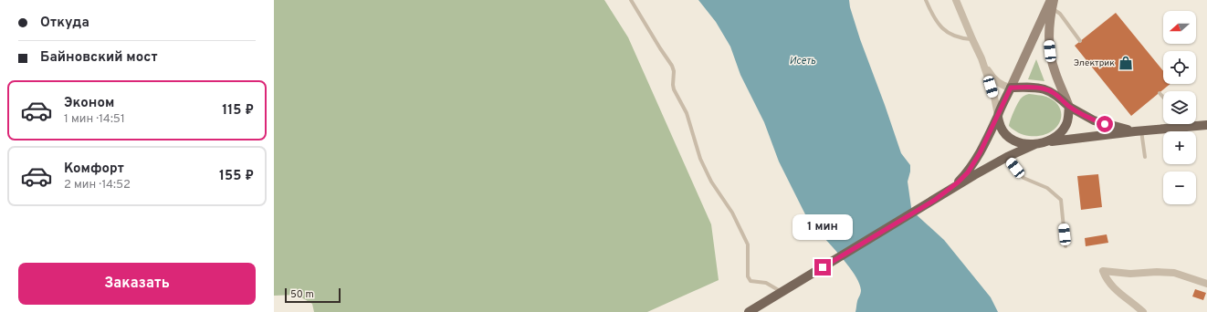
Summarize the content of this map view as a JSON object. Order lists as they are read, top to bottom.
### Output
{
  "water": ["Исеть"],
  "places": {
    "shop": ["Электрик"]
  },
  "scale_bar": "50 m",
  "north": "left",
  "page": {
    "banner": ["Откуда", "Байновский мост"],
    "map_buttons": ["+", "−"],
    "list": [
      {
        "name": "Эконом",
        "note": "1 мин · 14:51",
        "value": "115 ₽"
      },
      {
        "name": "Комфорт",
        "note": "2 мин · 14:52",
        "value": "155 ₽"
      }
    ],
    "bubble": "1 мин",
    "buttons": "Заказать",
    "scale": "50 m"
  }
}
